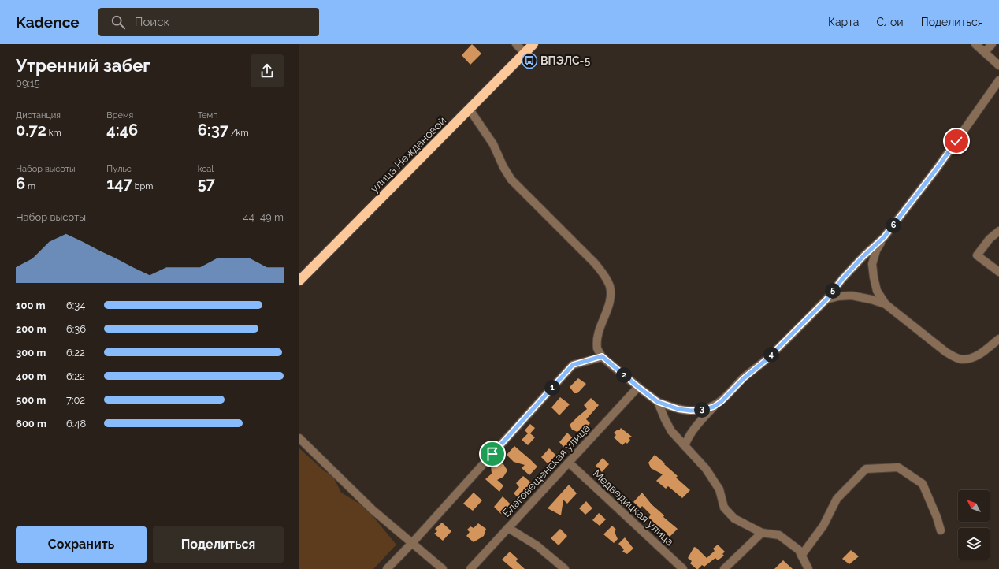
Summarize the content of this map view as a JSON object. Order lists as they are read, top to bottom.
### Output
{
  "streets": {
    "highway": ["улица Неждановой"],
    "street": ["Благовещенская улица", "Медведицкая улица"]
  },
  "crossings": [
    ["Благовещенская улица", "Медведицкая улица"]
  ],
  "places": {
    "bus stop": ["ВПЭЛС-5"]
  },
  "north": "top left",
  "page": {
    "header": "Kadence",
    "search": "Поиск",
    "nav": ["Карта", "Слои", "Поделиться"],
    "heading": ["Утренний забег", "09:15"],
    "stats": [
      ["Дистанция", "0.72 km"],
      ["Время", "4:46"],
      ["Темп", "6:37 /km"],
      ["Набор высоты", "6 m"],
      ["Пульс", "147 bpm"],
      ["kcal", "57"]
    ],
    "chart": ["Набор высоты", "44–49 m"],
    "pins": [
      "6",
      "5",
      "4",
      "2",
      "1",
      "3"
    ],
    "list": [
      {
        "name": "100 m",
        "note": "6:34"
      },
      {
        "name": "200 m",
        "note": "6:36"
      },
      {
        "name": "300 m",
        "note": "6:22"
      },
      {
        "name": "400 m",
        "note": "6:22"
      },
      {
        "name": "500 m",
        "note": "7:02"
      },
      {
        "name": "600 m",
        "note": "6:48"
      }
    ],
    "buttons": ["Сохранить", "Поделиться"]
  }
}
